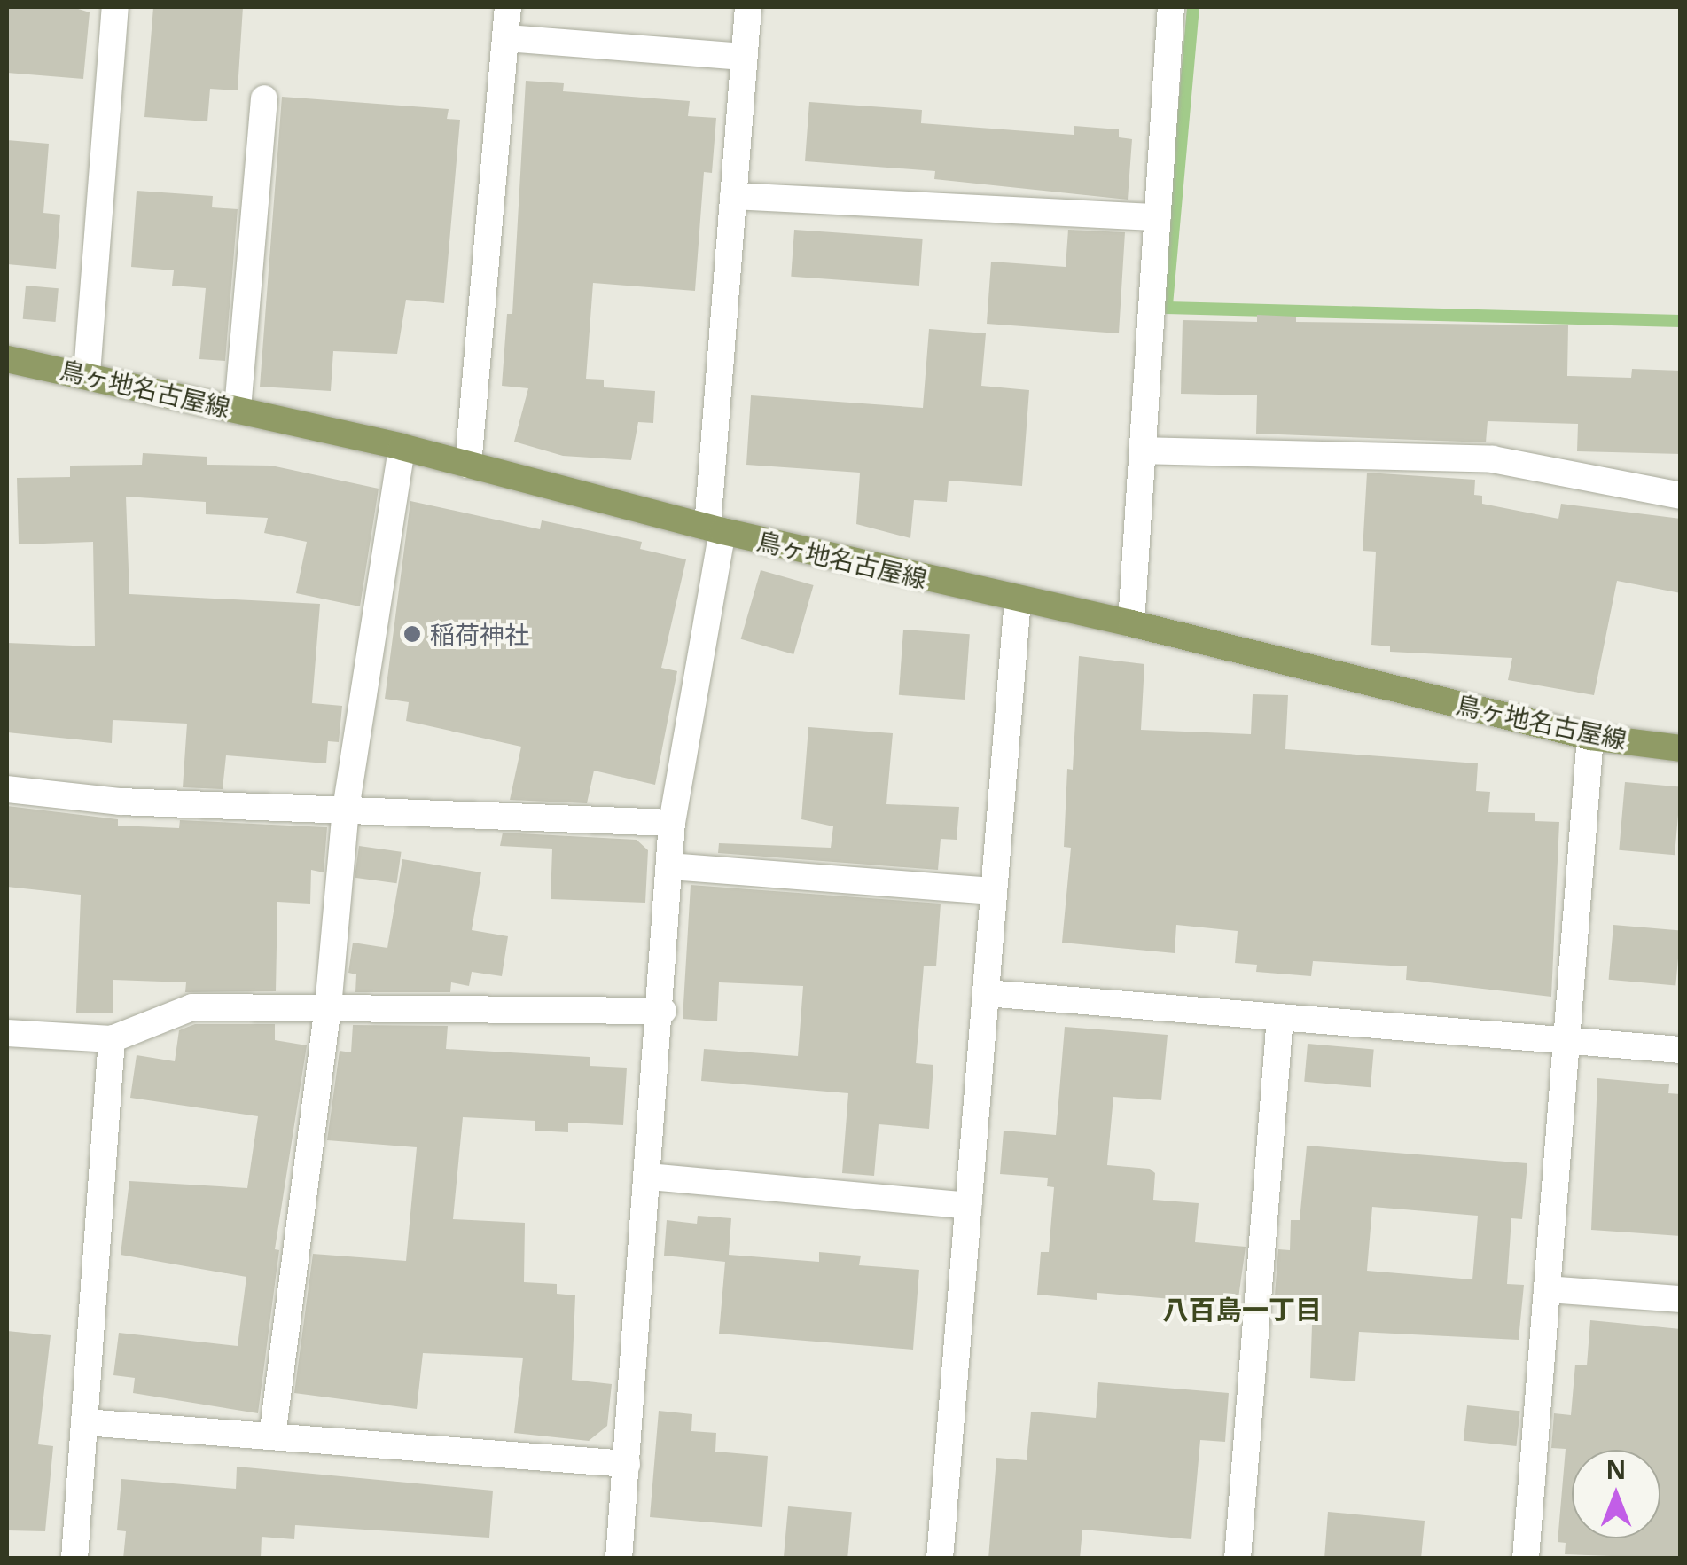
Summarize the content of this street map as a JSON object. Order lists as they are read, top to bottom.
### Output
{
  "streets": {
    "main road": ["鳥ヶ地名古屋線"]
  },
  "districts": ["八百島一丁目"],
  "places": ["稲荷神社"],
  "north": "top"
}
